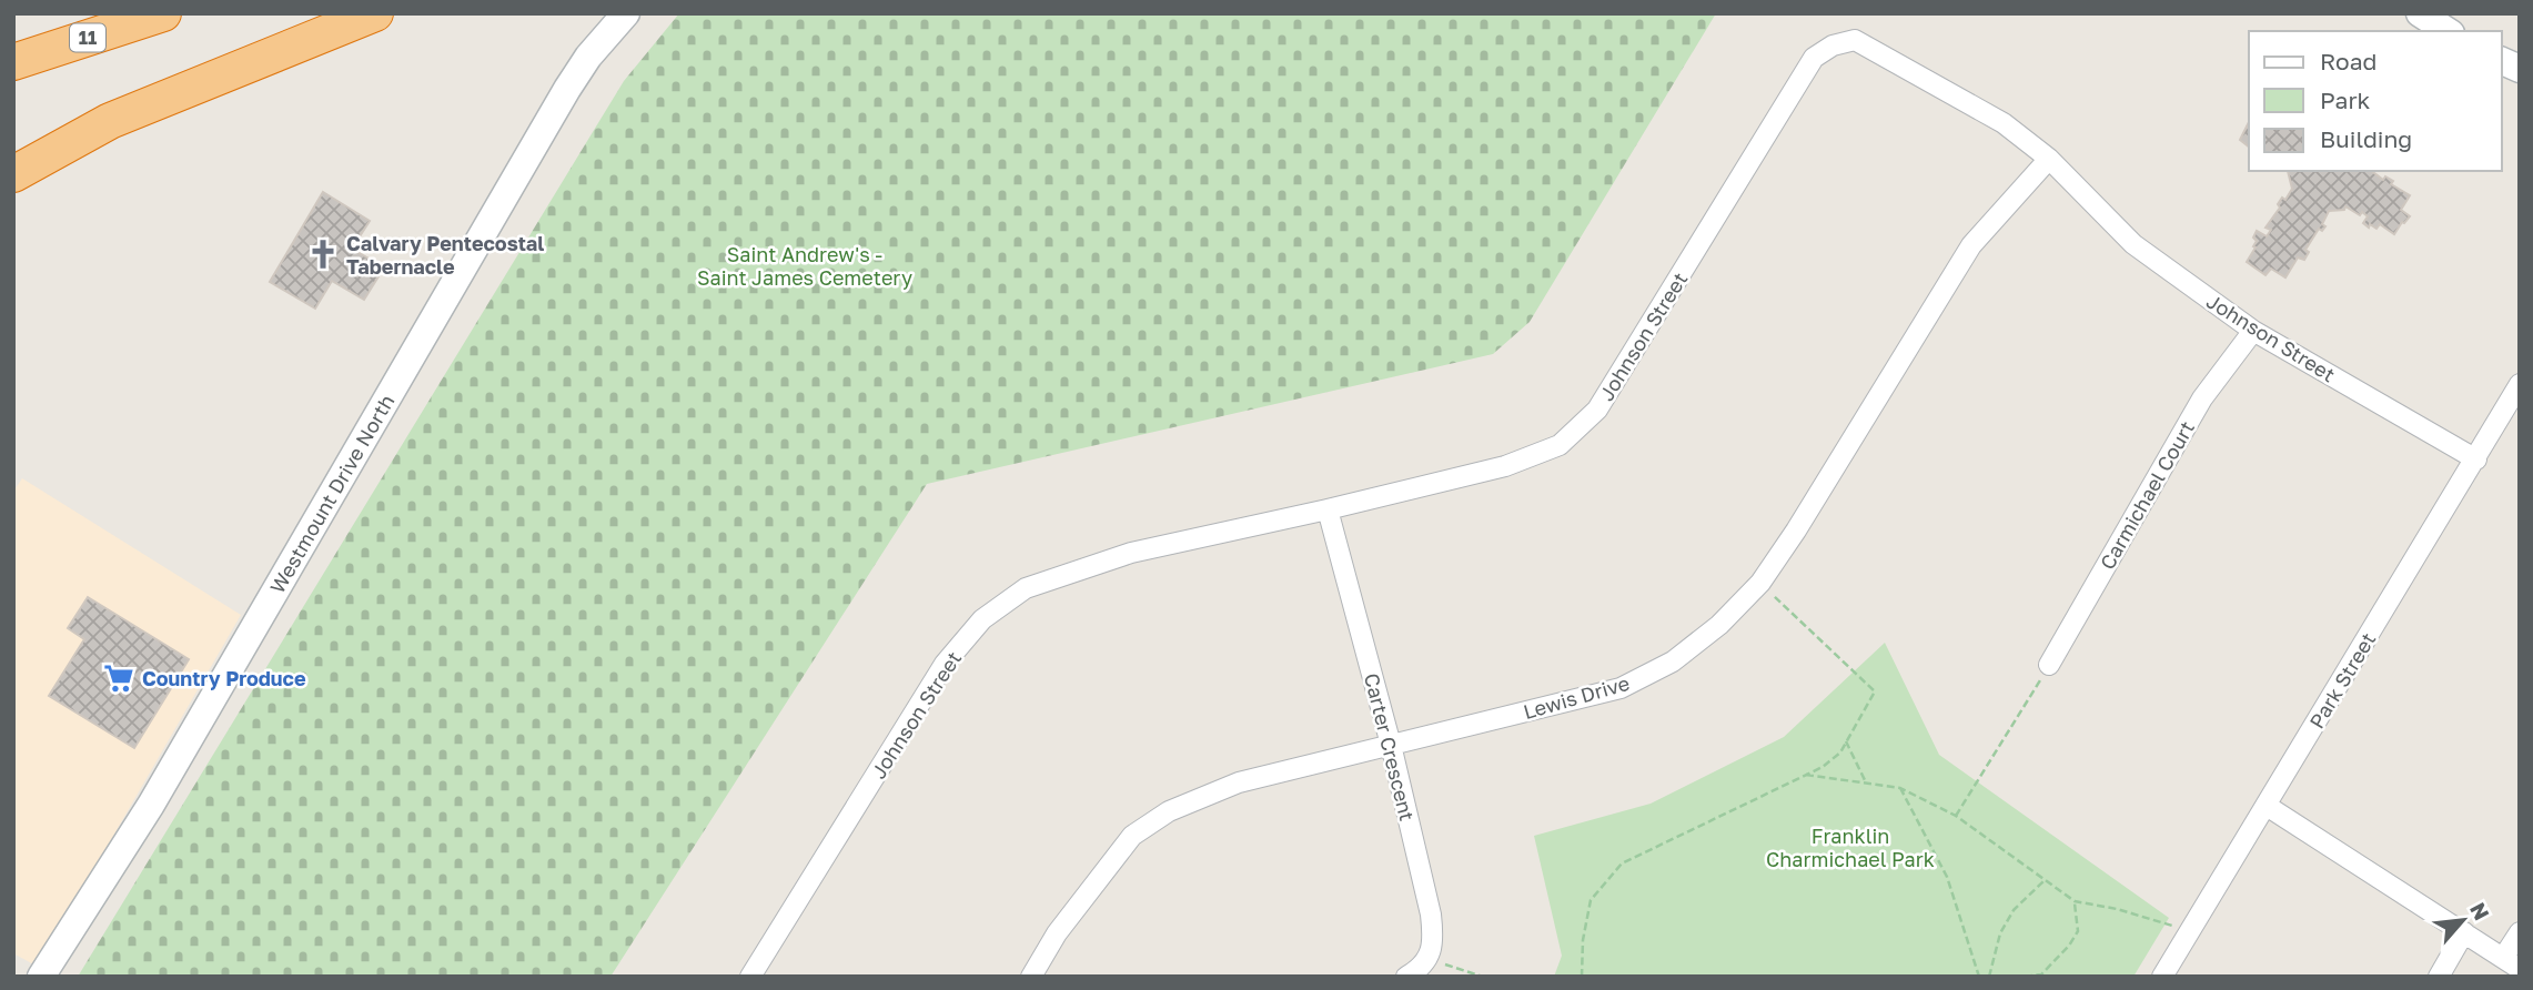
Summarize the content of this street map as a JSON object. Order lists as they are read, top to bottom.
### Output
{
  "streets": {
    "highway": ["11"],
    "street": [
      "Johnson Street",
      "Westmount Drive North",
      "Carmichael Court",
      "Park Street",
      "Lewis Drive",
      "Carter Crescent"
    ]
  },
  "crossings": [
    ["Johnson Street", "Carmichael Court"],
    ["Johnson Street", "Park Street"],
    ["Johnson Street", "Lewis Drive"],
    ["Johnson Street", "Carter Crescent"],
    ["Lewis Drive", "Carter Crescent"]
  ],
  "parks": ["Saint Andrew's - Saint James Cemetery", "Franklin Charmichael Park"],
  "places": {
    "church": ["Calvary Pentecostal Tabernacle"],
    "supermarket": ["Country Produce"]
  },
  "legend": ["Road", "Park", "Building"],
  "north": "top right"
}
